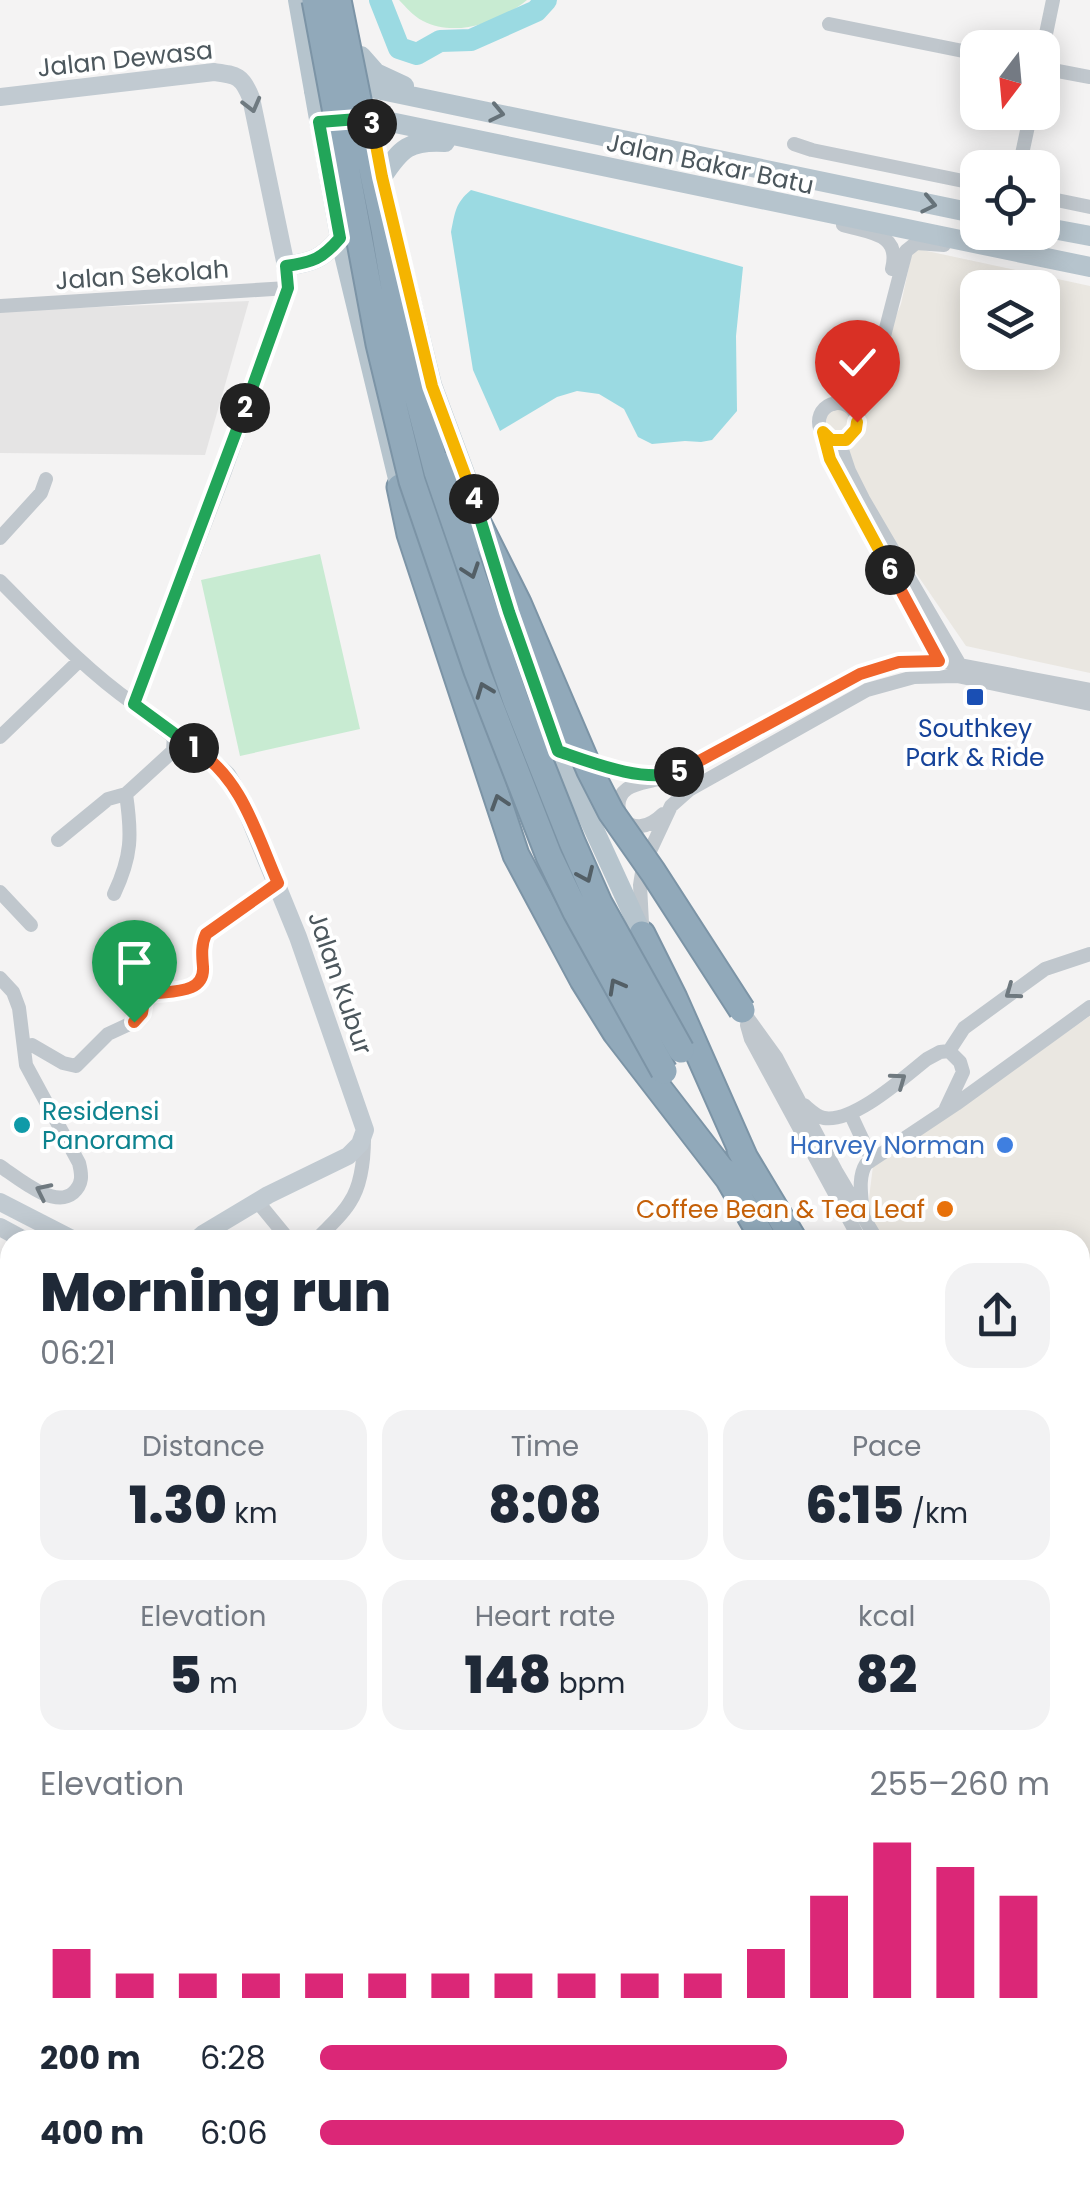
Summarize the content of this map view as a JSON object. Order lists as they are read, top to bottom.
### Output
{
  "streets": {
    "main road": ["Jalan Bakar Batu"],
    "street": ["Jalan Dewasa", "Jalan Sekolah", "Jalan Kubur"]
  },
  "places": {
    "transit": ["Southkey Park & Ride"],
    "other": ["Residensi Panorama", "Harvey Norman", "Coffee Bean & Tea Leaf"]
  },
  "north": "bottom",
  "page": {
    "pins": [
      "3",
      "2",
      "4",
      "6",
      "1",
      "5"
    ],
    "heading": ["Morning run", "06:21"],
    "stats": [
      ["Distance", "1.30 km"],
      ["Time", "8:08"],
      ["Pace", "6:15 /km"],
      ["Elevation", "5 m"],
      ["Heart rate", "148 bpm"],
      ["kcal", "82"]
    ],
    "chart": ["Elevation", "255–260 m"],
    "list": [
      {
        "name": "200 m",
        "note": "6:28"
      },
      {
        "name": "400 m",
        "note": "6:06"
      }
    ]
  }
}
